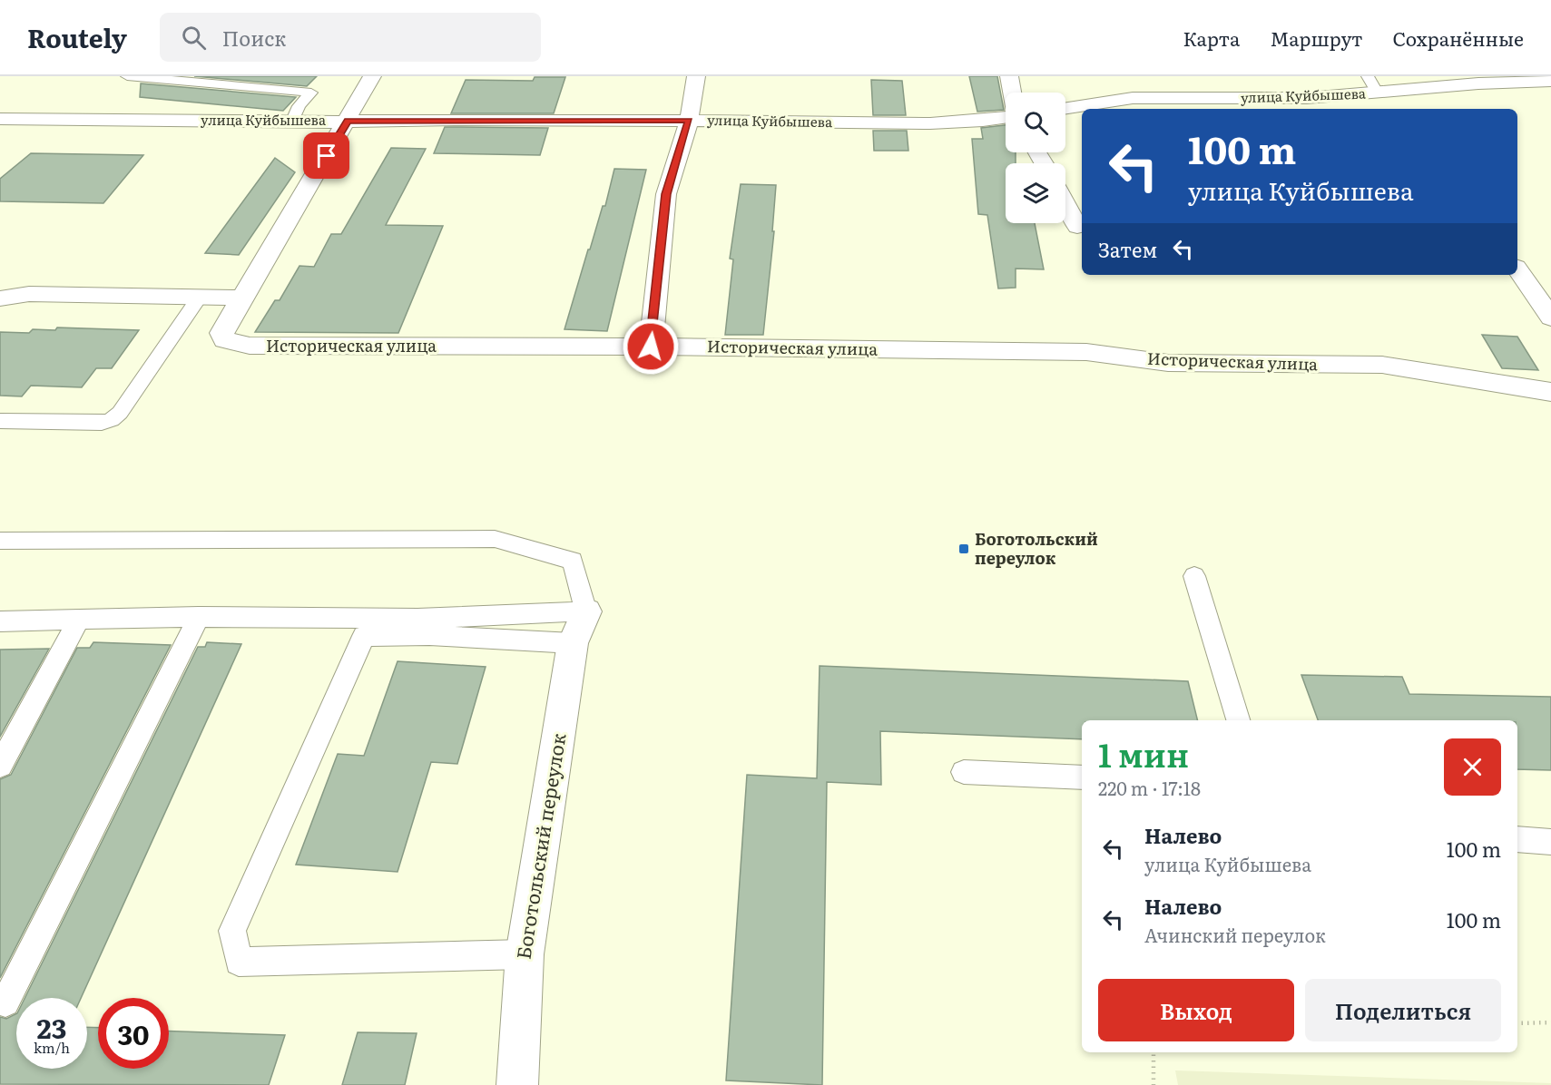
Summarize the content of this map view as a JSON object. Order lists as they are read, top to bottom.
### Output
{
  "streets": {
    "street": ["улица Куйбышева", "Историческая улица", "Боготольский переулок"]
  },
  "places": {
    "transit": ["Боготольский переулок"]
  },
  "page": {
    "header": "Routely",
    "search": "Поиск",
    "nav": ["Карта", "Маршрут", "Сохранённые"],
    "turn": ["100 m", "улица Куйбышева"],
    "then": "Затем",
    "heading": ["1 мин", "220 m · 17:18"],
    "list": [
      {
        "name": "Налево",
        "note": "улица Куйбышева",
        "value": "100 m"
      },
      {
        "name": "Налево",
        "note": "Ачинский переулок",
        "value": "100 m"
      }
    ],
    "buttons": ["Выход", "Поделиться"],
    "speed": "23 km/h",
    "limit": "30"
  }
}
